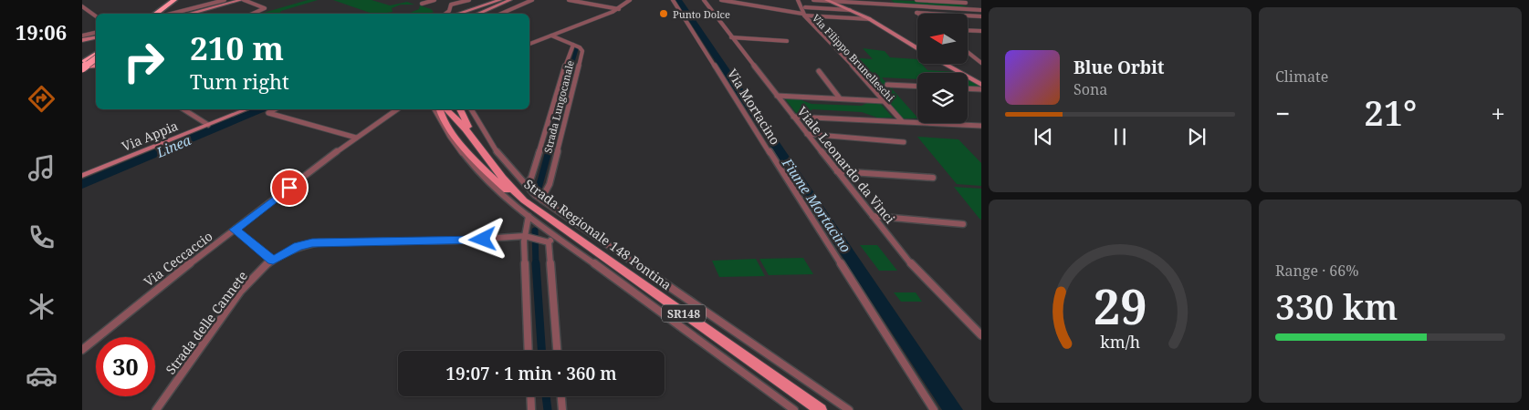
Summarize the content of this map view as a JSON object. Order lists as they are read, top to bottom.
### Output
{
  "streets": {
    "main road": ["Via Appia", "Strada Regionale 148 Pontina", "SR148"],
    "street": [
      "Via Filippo Brunelleschi",
      "Strada Lungocanale",
      "Via Mortacino",
      "Viale Leonardo da Vinci",
      "Via Ceccaccio",
      "Strada delle Cannete"
    ]
  },
  "water": ["Linea", "Fiume Mortacino"],
  "places": ["Punto Dolce"],
  "north": "left",
  "page": {
    "tabs": "19:06",
    "tile": [
      "Climate",
      ["Range · 66%", "330 km"]
    ],
    "turn": ["210 m", "Turn right"],
    "song": ["Blue Orbit", "Sona"],
    "heat": ["−", "21°", "+"],
    "limit": "30",
    "trip": "19:07 · 1 min · 360 m",
    "gauge": ["29", "km/h"]
  }
}
